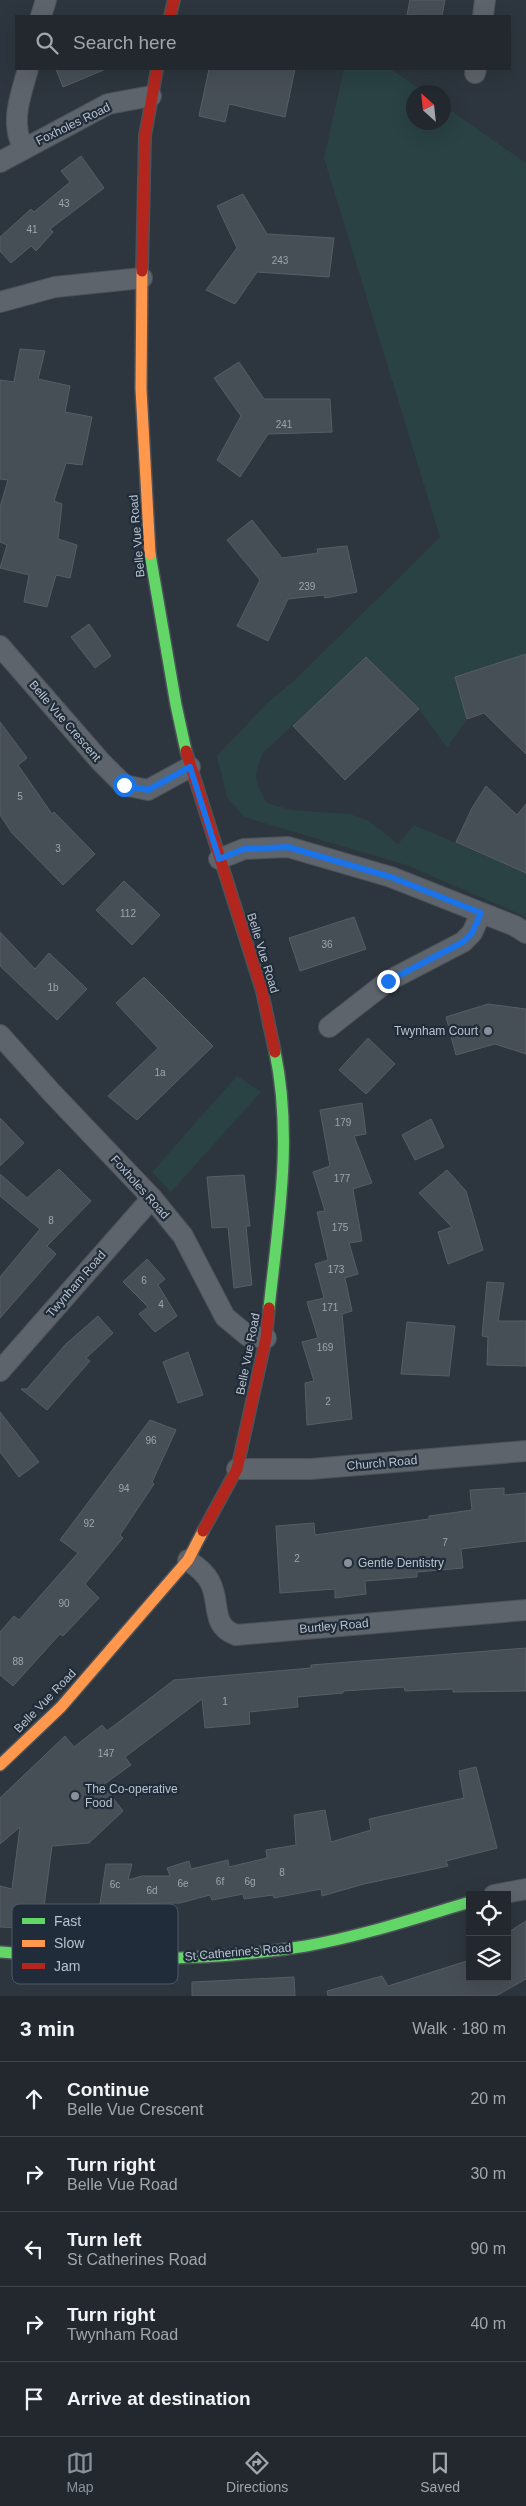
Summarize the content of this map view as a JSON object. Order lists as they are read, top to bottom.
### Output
{
  "streets": {
    "main road": ["Belle Vue Road", "St Catherine's Road"],
    "street": [
      "Foxholes Road",
      "Belle Vue Crescent",
      "Twynham Road",
      "Church Road",
      "Burtley Road"
    ]
  },
  "crossings": [
    ["Foxholes Road", "Belle Vue Road"],
    ["Foxholes Road", "Twynham Road"],
    ["Belle Vue Road", "Belle Vue Crescent"],
    ["Belle Vue Road", "Church Road"],
    ["Belle Vue Road", "Burtley Road"]
  ],
  "places": ["Twynham Court", "Gentle Dentistry", "The Co-operative Food"],
  "house_numbers": [
    "43",
    "41",
    "243",
    "241",
    "239",
    "5",
    "3",
    "112",
    "36",
    "1b",
    "1a",
    "179",
    "177",
    "8",
    "175",
    "173",
    "6",
    "4",
    "171",
    "169",
    "2",
    "96",
    "94",
    "92",
    "7",
    "2",
    "90",
    "88",
    "1",
    "147",
    "8",
    "6f",
    "6g",
    "6e",
    "6c",
    "6d"
  ],
  "legend": ["Fast", "Slow", "Jam"],
  "north": "top left",
  "page": {
    "search": "Search here",
    "heading": ["3 min", "Walk · 180 m"],
    "list": [
      ["Continue", "Belle Vue Crescent", "20 m"],
      ["Turn right", "Belle Vue Road", "30 m"],
      ["Turn left", "St Catherines Road", "90 m"],
      ["Turn right", "Twynham Road", "40 m"],
      "Arrive at destination"
    ],
    "nav": ["Map", "Directions", "Saved"]
  }
}
